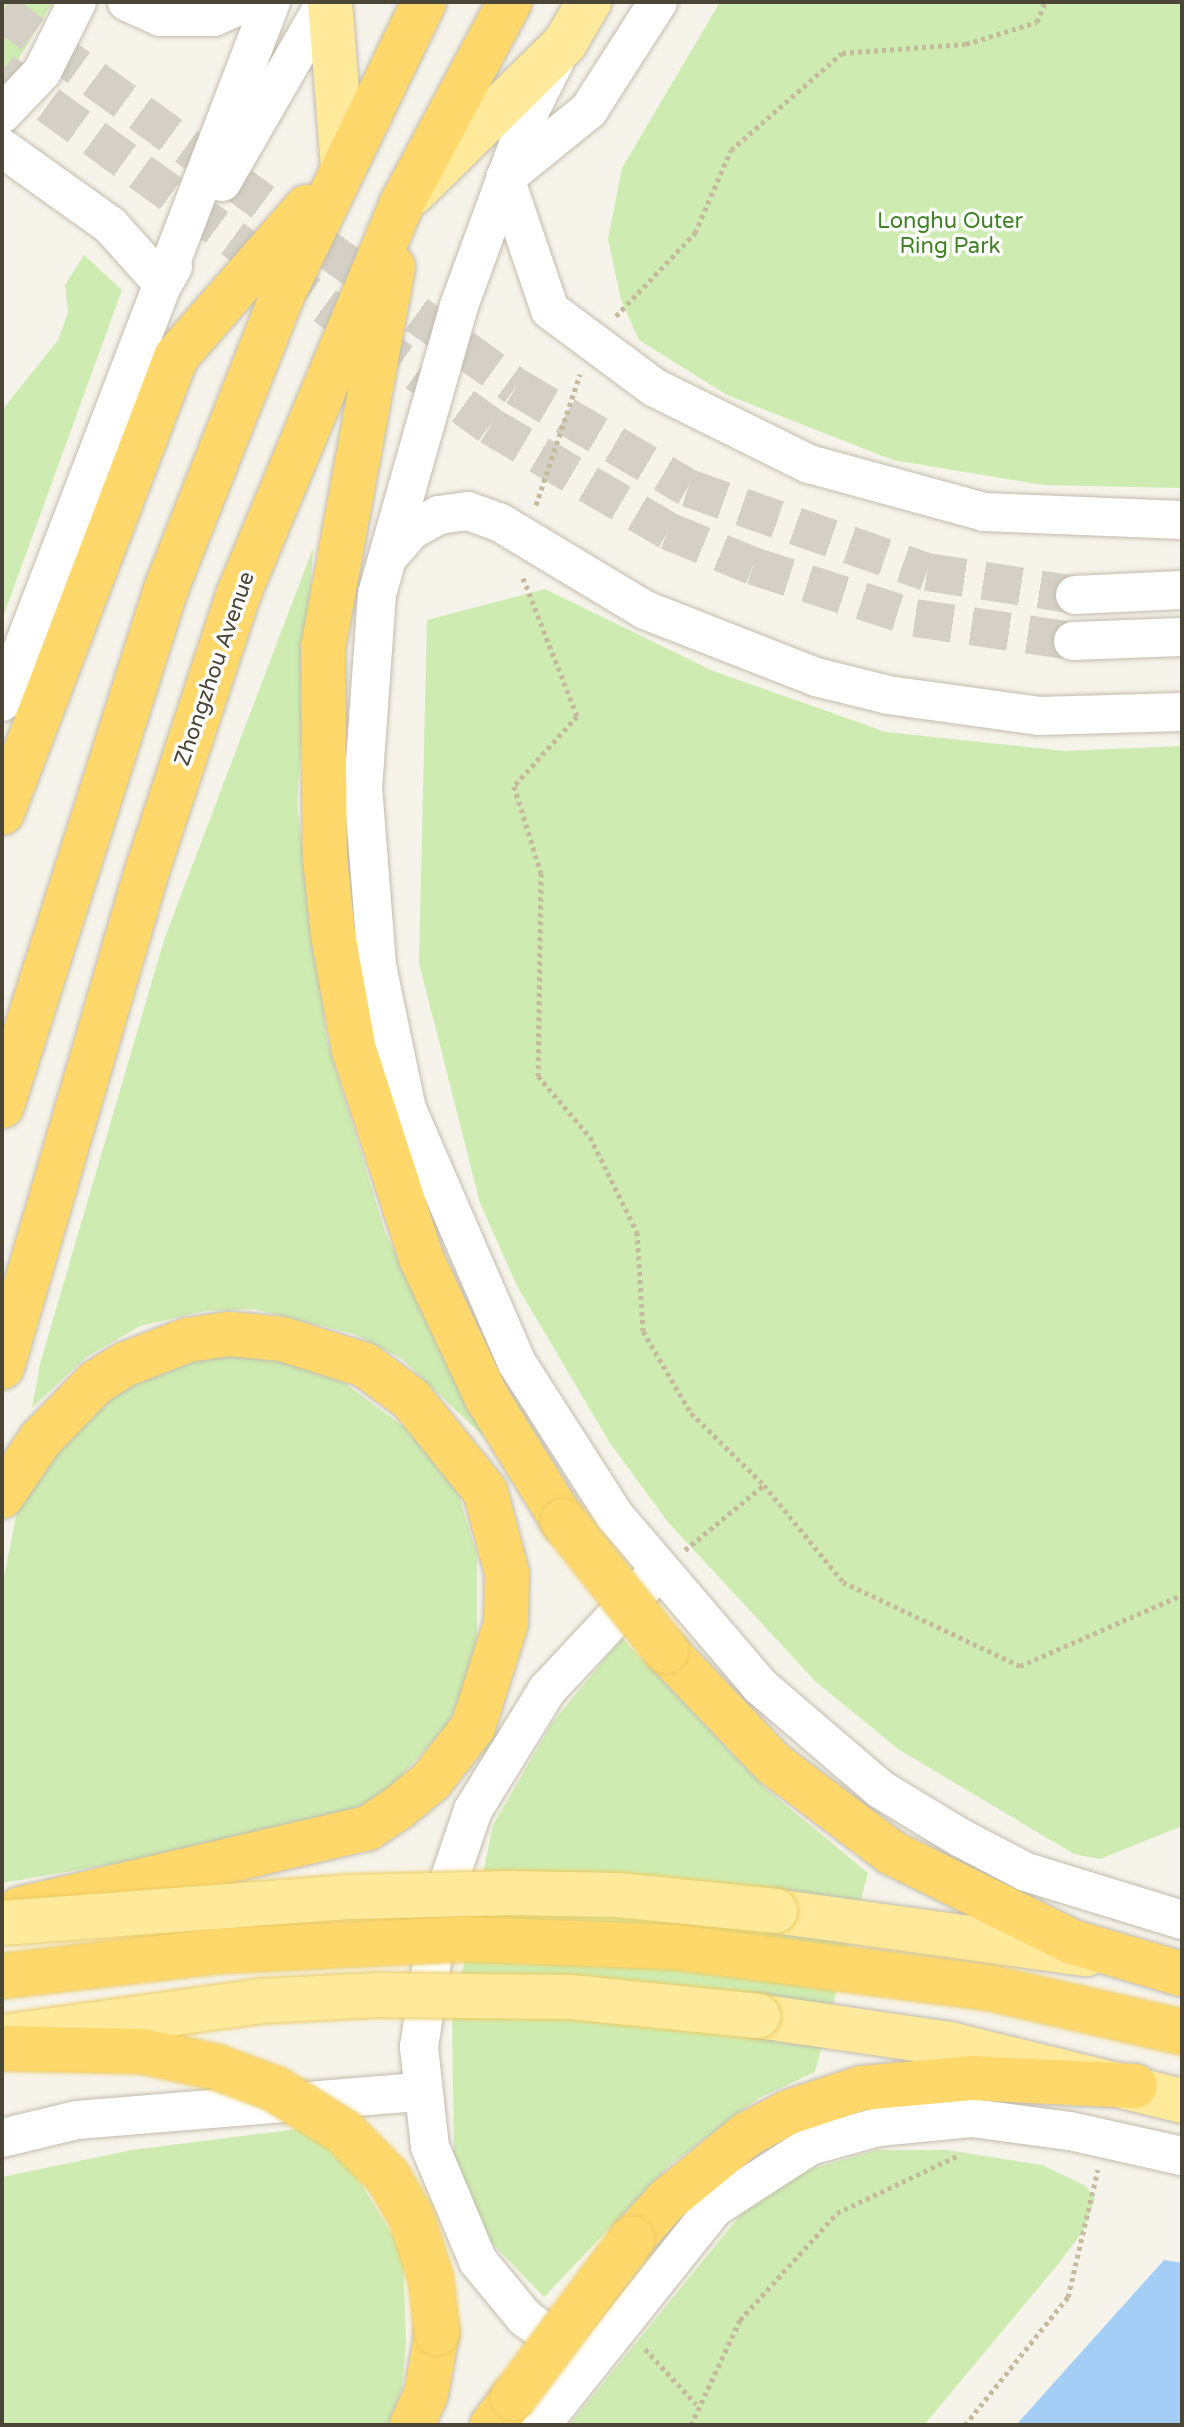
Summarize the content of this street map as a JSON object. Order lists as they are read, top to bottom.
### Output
{
  "streets": {
    "highway": ["Zhongzhou Avenue"]
  },
  "parks": ["Longhu Outer Ring Park"]
}
